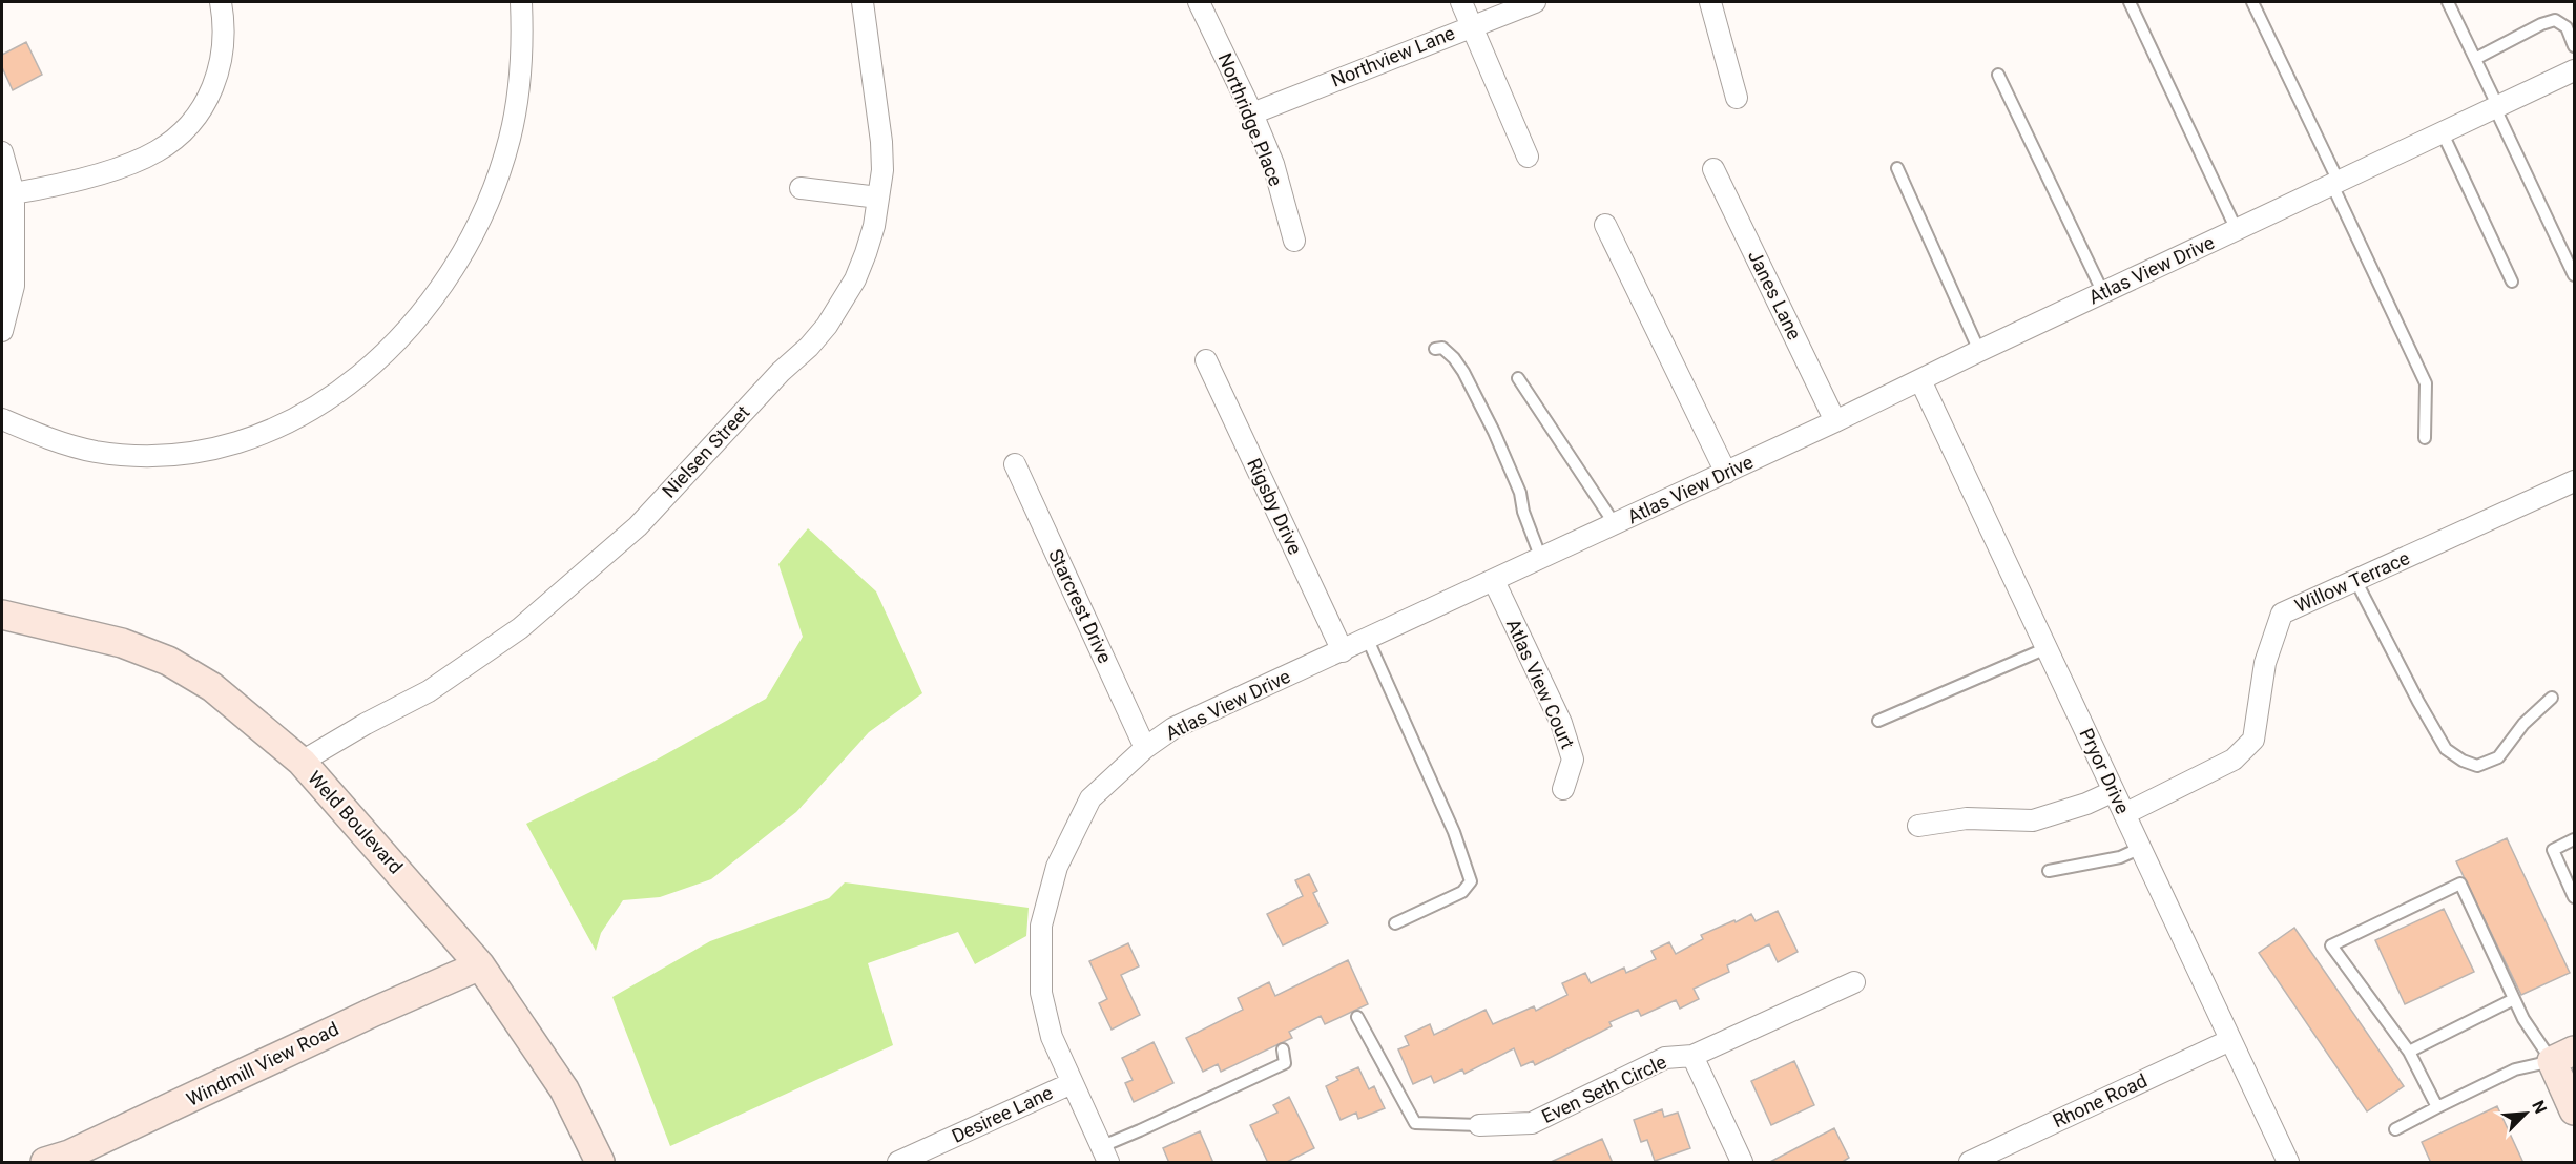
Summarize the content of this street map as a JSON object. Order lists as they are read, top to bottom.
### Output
{
  "streets": {
    "main road": ["Weld Boulevard", "Windmill View Road"],
    "street": [
      "Northview Lane",
      "Northridge Place",
      "Atlas View Drive",
      "Janes Lane",
      "Nielsen Street",
      "Rigsby Drive",
      "Willow Terrace",
      "Starcrest Drive",
      "Atlas View Court",
      "Pryor Drive",
      "Even Seth Circle",
      "Rhone Road",
      "Desiree Lane"
    ]
  },
  "crossings": [
    ["Northview Lane", "Northridge Place"],
    ["Atlas View Drive", "Janes Lane"],
    ["Atlas View Drive", "Rigsby Drive"],
    ["Atlas View Drive", "Starcrest Drive"],
    ["Atlas View Drive", "Atlas View Court"],
    ["Atlas View Drive", "Pryor Drive"],
    ["Atlas View Drive", "Desiree Lane"],
    ["Nielsen Street", "Weld Boulevard"],
    ["Willow Terrace", "Pryor Drive"],
    ["Pryor Drive", "Rhone Road"],
    ["Weld Boulevard", "Windmill View Road"]
  ],
  "north": "top right"
}
